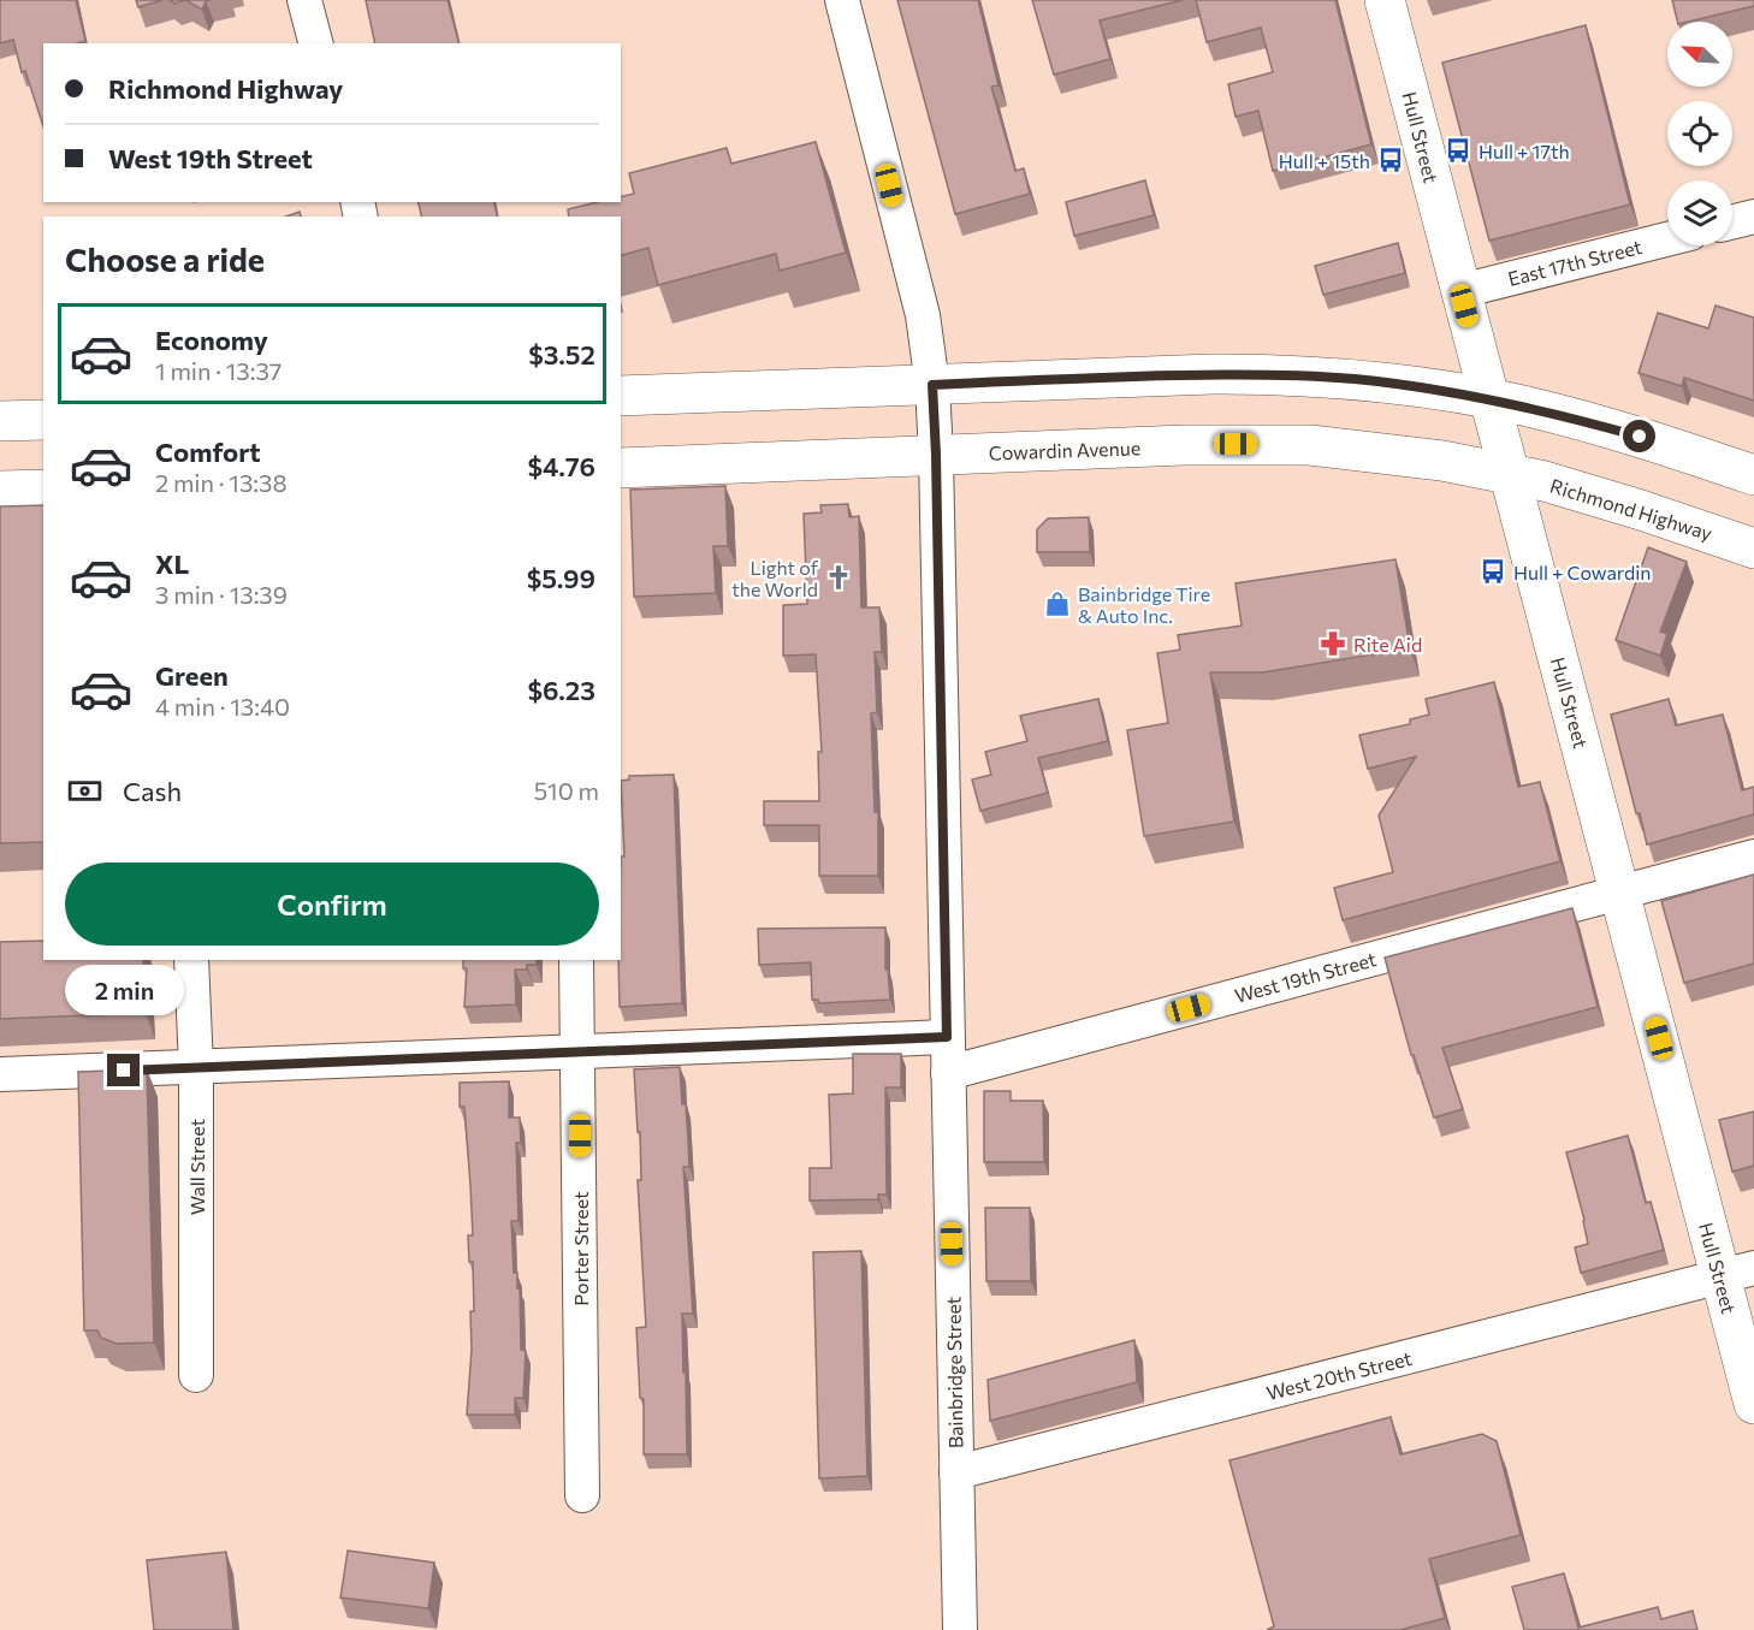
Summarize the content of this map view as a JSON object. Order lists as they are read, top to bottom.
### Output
{
  "streets": {
    "main road": ["Hull Street", "Cowardin Avenue", "Richmond Highway"],
    "street": [
      "East 17th Street",
      "West 19th Street",
      "Wall Street",
      "Porter Street",
      "Bainbridge Street",
      "West 20th Street"
    ]
  },
  "crossings": [
    ["Hull Street", "East 17th Street"],
    ["Hull Street", "Cowardin Avenue"],
    ["Hull Street", "Richmond Highway"],
    ["Hull Street", "West 19th Street"],
    ["Hull Street", "West 20th Street"],
    ["Cowardin Avenue", "Richmond Highway"],
    ["Cowardin Avenue", "Bainbridge Street"],
    ["West 19th Street", "Bainbridge Street"],
    ["Bainbridge Street", "West 20th Street"]
  ],
  "places": {
    "bus stop": ["Hull + 17th", "Hull + 15th", "Hull + Cowardin"],
    "church": ["Light of the World"],
    "shop": ["Bainbridge Tire & Auto Inc."],
    "pharmacy": ["Rite Aid"]
  },
  "north": "top left",
  "page": {
    "banner": ["Richmond Highway", "West 19th Street"],
    "heading": "Choose a ride",
    "list": [
      {
        "name": "Economy",
        "note": "1 min · 13:37",
        "value": "$3.52"
      },
      {
        "name": "Comfort",
        "note": "2 min · 13:38",
        "value": "$4.76"
      },
      {
        "name": "XL",
        "note": "3 min · 13:39",
        "value": "$5.99"
      },
      {
        "name": "Green",
        "note": "4 min · 13:40",
        "value": "$6.23"
      }
    ],
    "pay": ["Cash", "510 m"],
    "buttons": "Confirm",
    "bubble": "2 min"
  }
}
